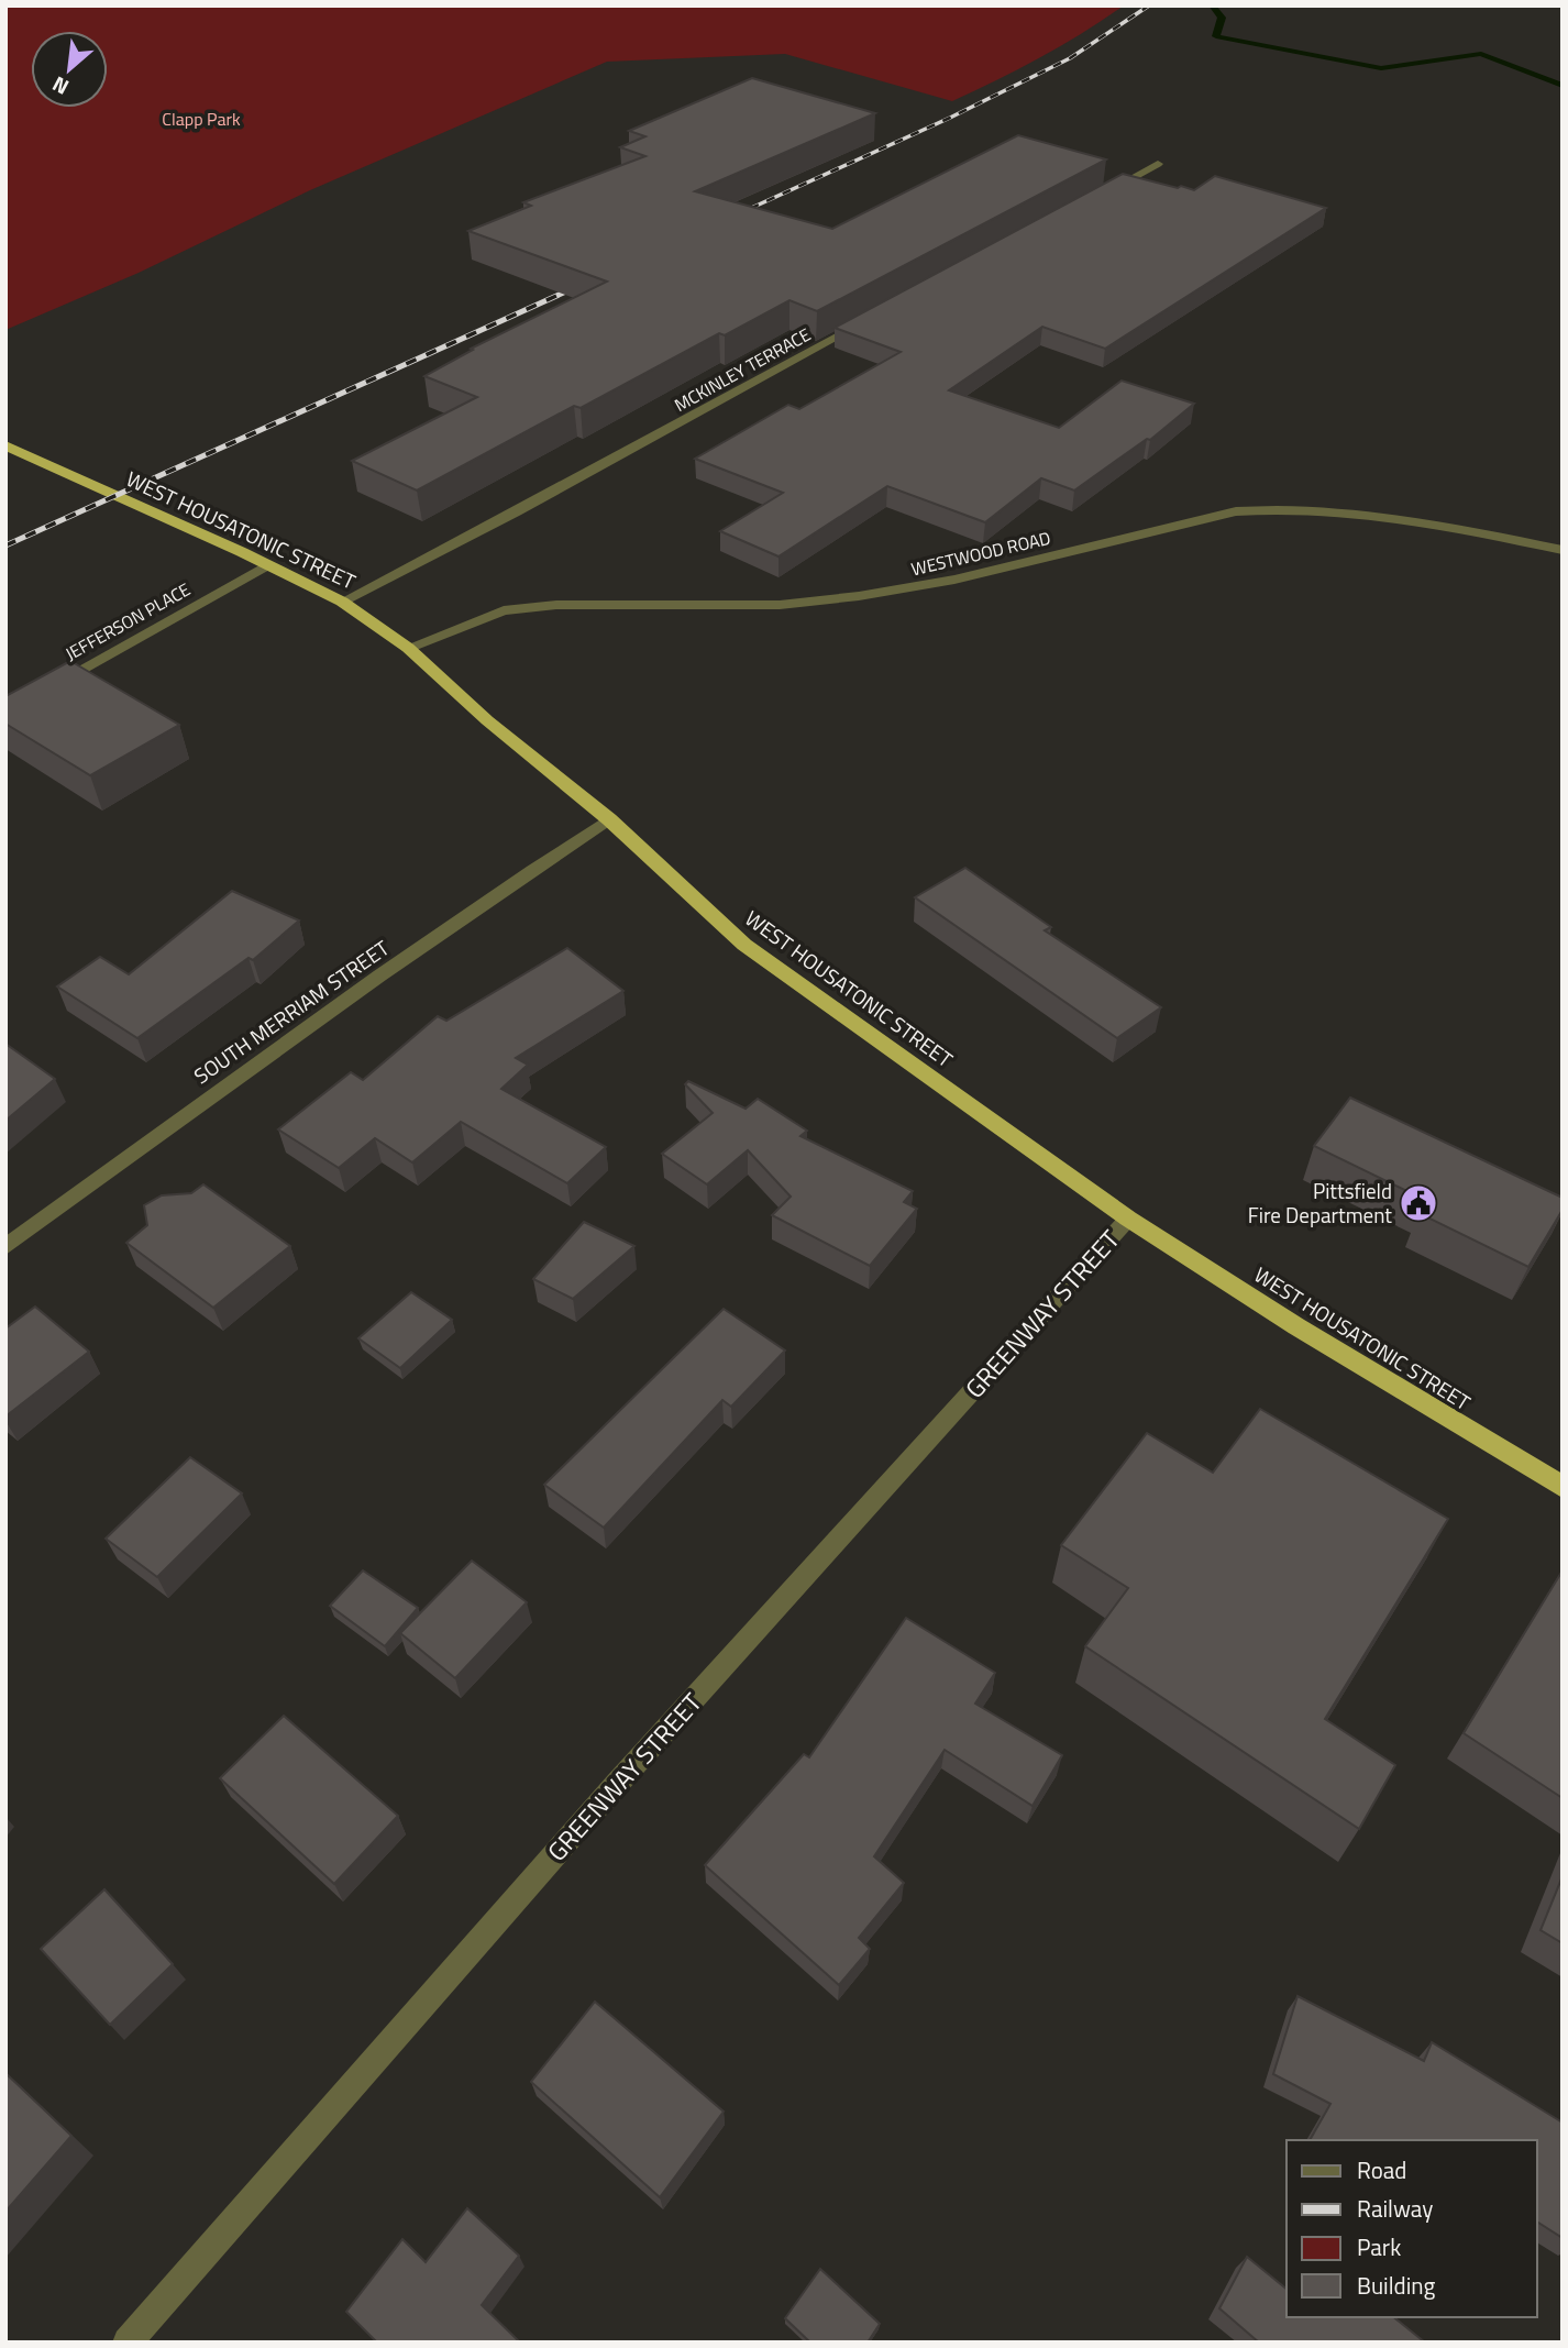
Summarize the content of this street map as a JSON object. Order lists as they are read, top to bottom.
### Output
{
  "streets": {
    "highway": ["WEST HOUSATONIC STREET"],
    "street": [
      "MCKINLEY TERRACE",
      "WESTWOOD ROAD",
      "JEFFERSON PLACE",
      "SOUTH MERRIAM STREET",
      "GREENWAY STREET"
    ]
  },
  "crossings": [
    ["MCKINLEY TERRACE", "WEST HOUSATONIC STREET"],
    ["WEST HOUSATONIC STREET", "WESTWOOD ROAD"],
    ["WEST HOUSATONIC STREET", "JEFFERSON PLACE"],
    ["WEST HOUSATONIC STREET", "SOUTH MERRIAM STREET"],
    ["WEST HOUSATONIC STREET", "GREENWAY STREET"]
  ],
  "parks": ["Clapp Park"],
  "places": {
    "public building": ["Pittsfield Fire Department"]
  },
  "legend": [
    "Road",
    "Railway",
    "Park",
    "Building"
  ],
  "north": "bottom left"
}
